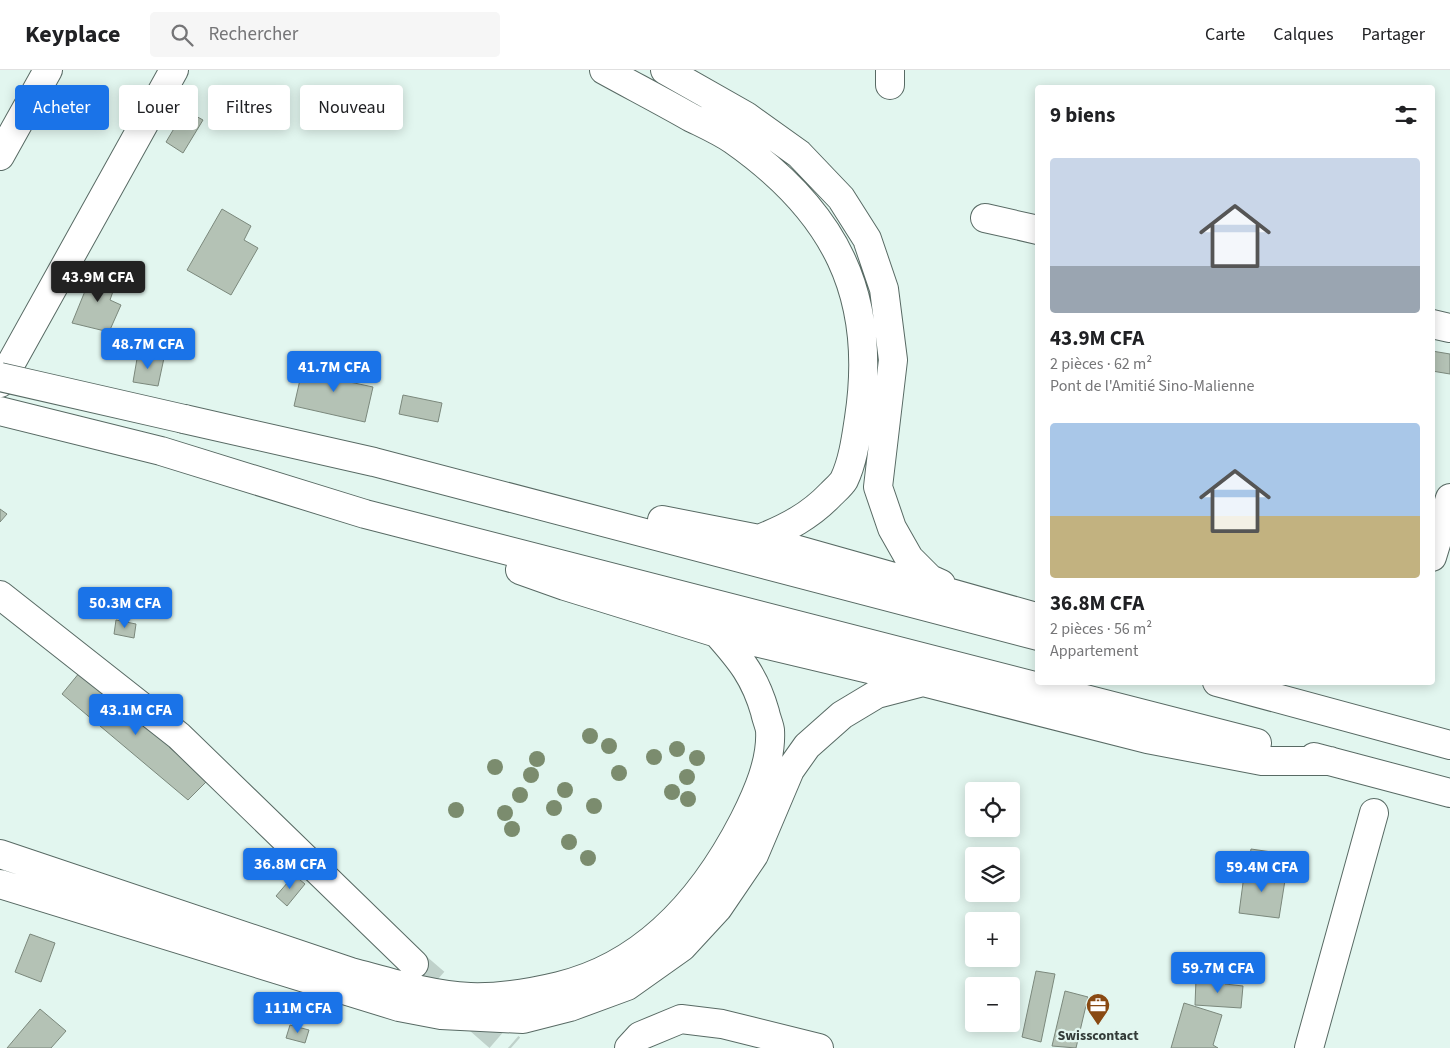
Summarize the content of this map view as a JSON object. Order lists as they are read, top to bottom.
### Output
{
  "places": {
    "office": ["Swisscontact"]
  },
  "page": {
    "header": "Keyplace",
    "search": "Rechercher",
    "nav": ["Carte", "Calques", "Partager"],
    "chip": [
      "Acheter",
      "Louer",
      "Filtres",
      "Nouveau"
    ],
    "heading": "9 biens",
    "list": [
      {
        "name": "43.9M CFA",
        "note": "2 pièces · 62 m² · Pont de l'Amitié Sino-Malienne"
      },
      {
        "name": "36.8M CFA",
        "note": "2 pièces · 56 m² · Appartement"
      }
    ],
    "price": [
      "43.9M CFA",
      "48.7M CFA",
      "41.7M CFA",
      "50.3M CFA",
      "43.1M CFA",
      "36.8M CFA",
      "59.4M CFA",
      "59.7M CFA",
      "111M CFA"
    ],
    "map_buttons": ["+", "−"]
  }
}
